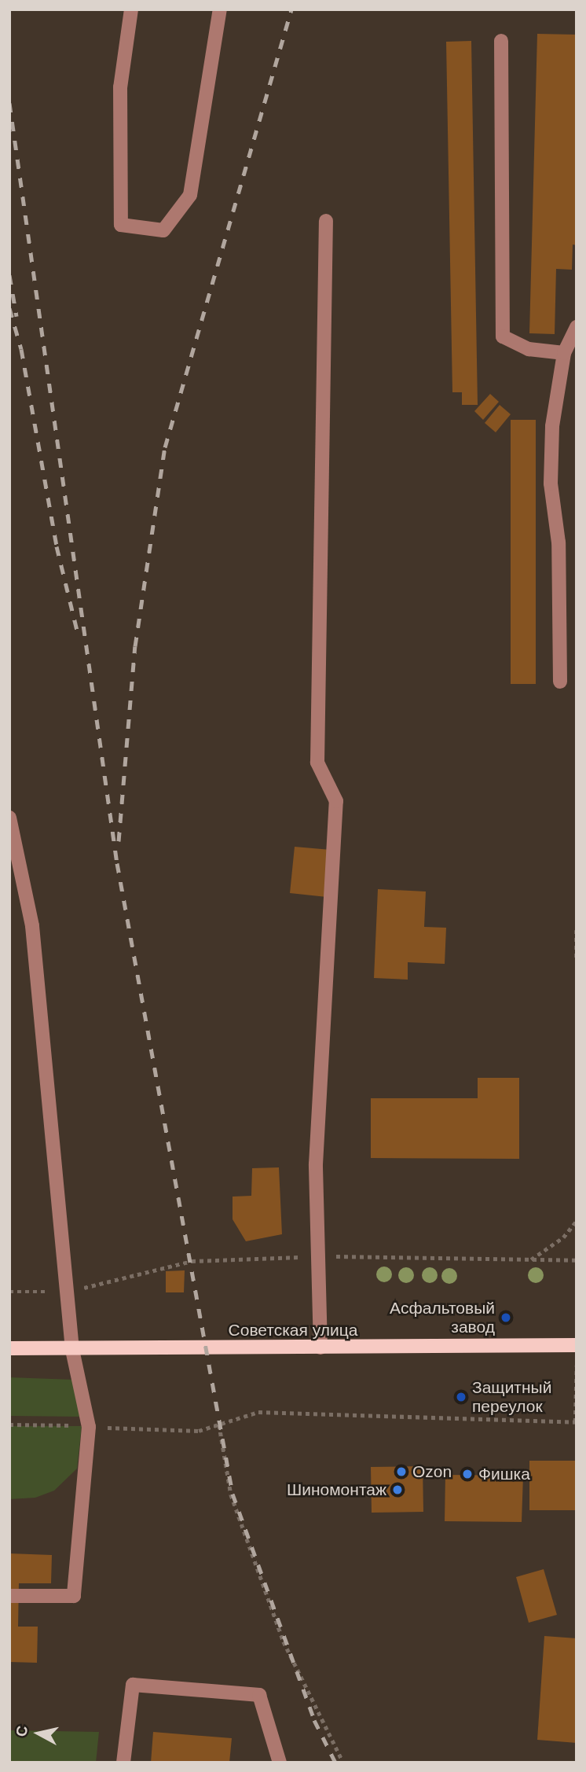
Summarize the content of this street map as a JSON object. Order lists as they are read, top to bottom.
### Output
{
  "streets": {
    "main road": ["Советская улица"]
  },
  "places": [
    "Асфальтовый завод",
    "Защитный переулок",
    "Ozon",
    "Фишка",
    "Шиномонтаж"
  ],
  "north": "left"
}
